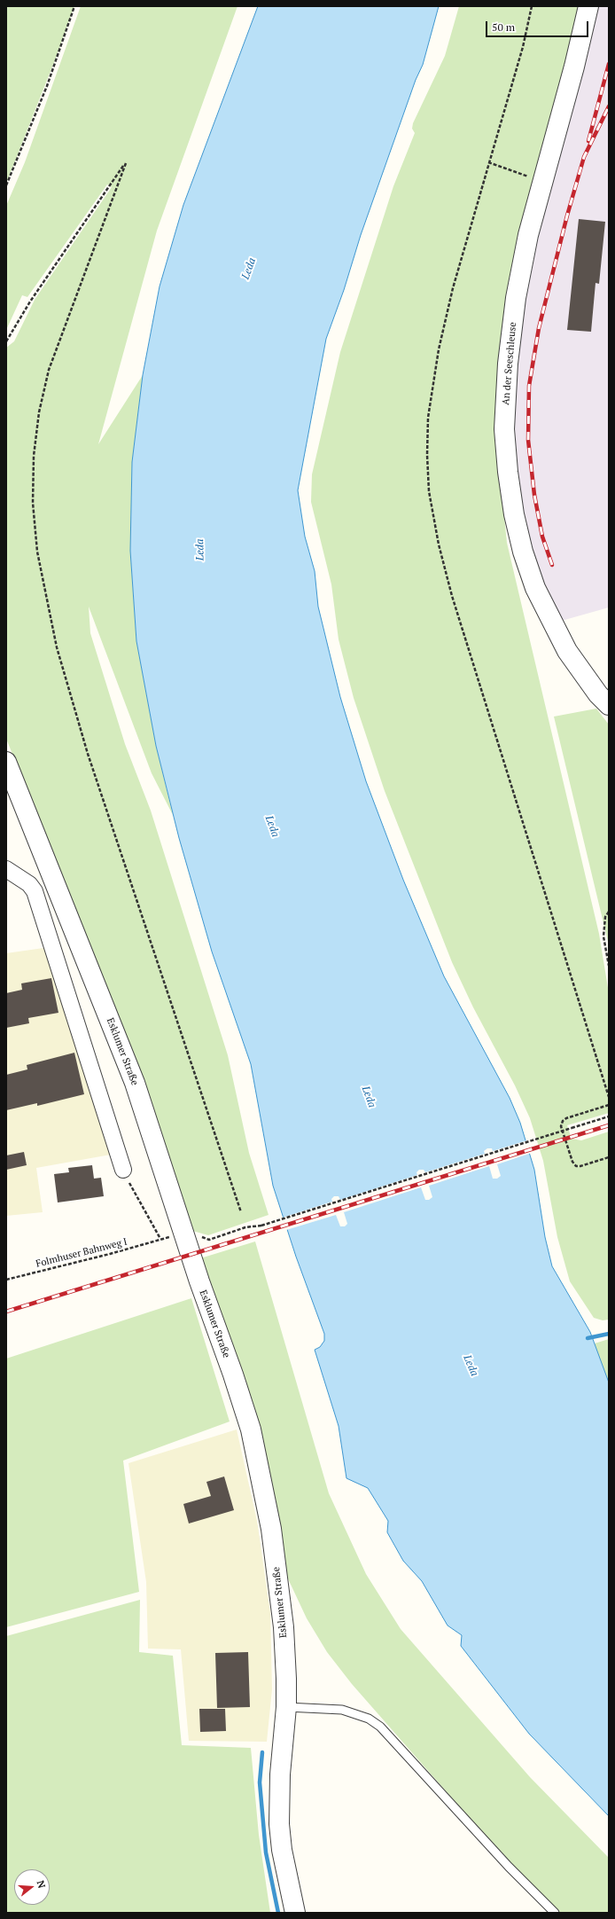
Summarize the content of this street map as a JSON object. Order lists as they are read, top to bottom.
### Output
{
  "streets": {
    "street": ["An der Seeschleuse", "Esklumer Straße"],
    "path": ["Folmhuser Bahnweg I"]
  },
  "water": ["Leda"],
  "scale_bar": "50 m",
  "north": "right"
}
